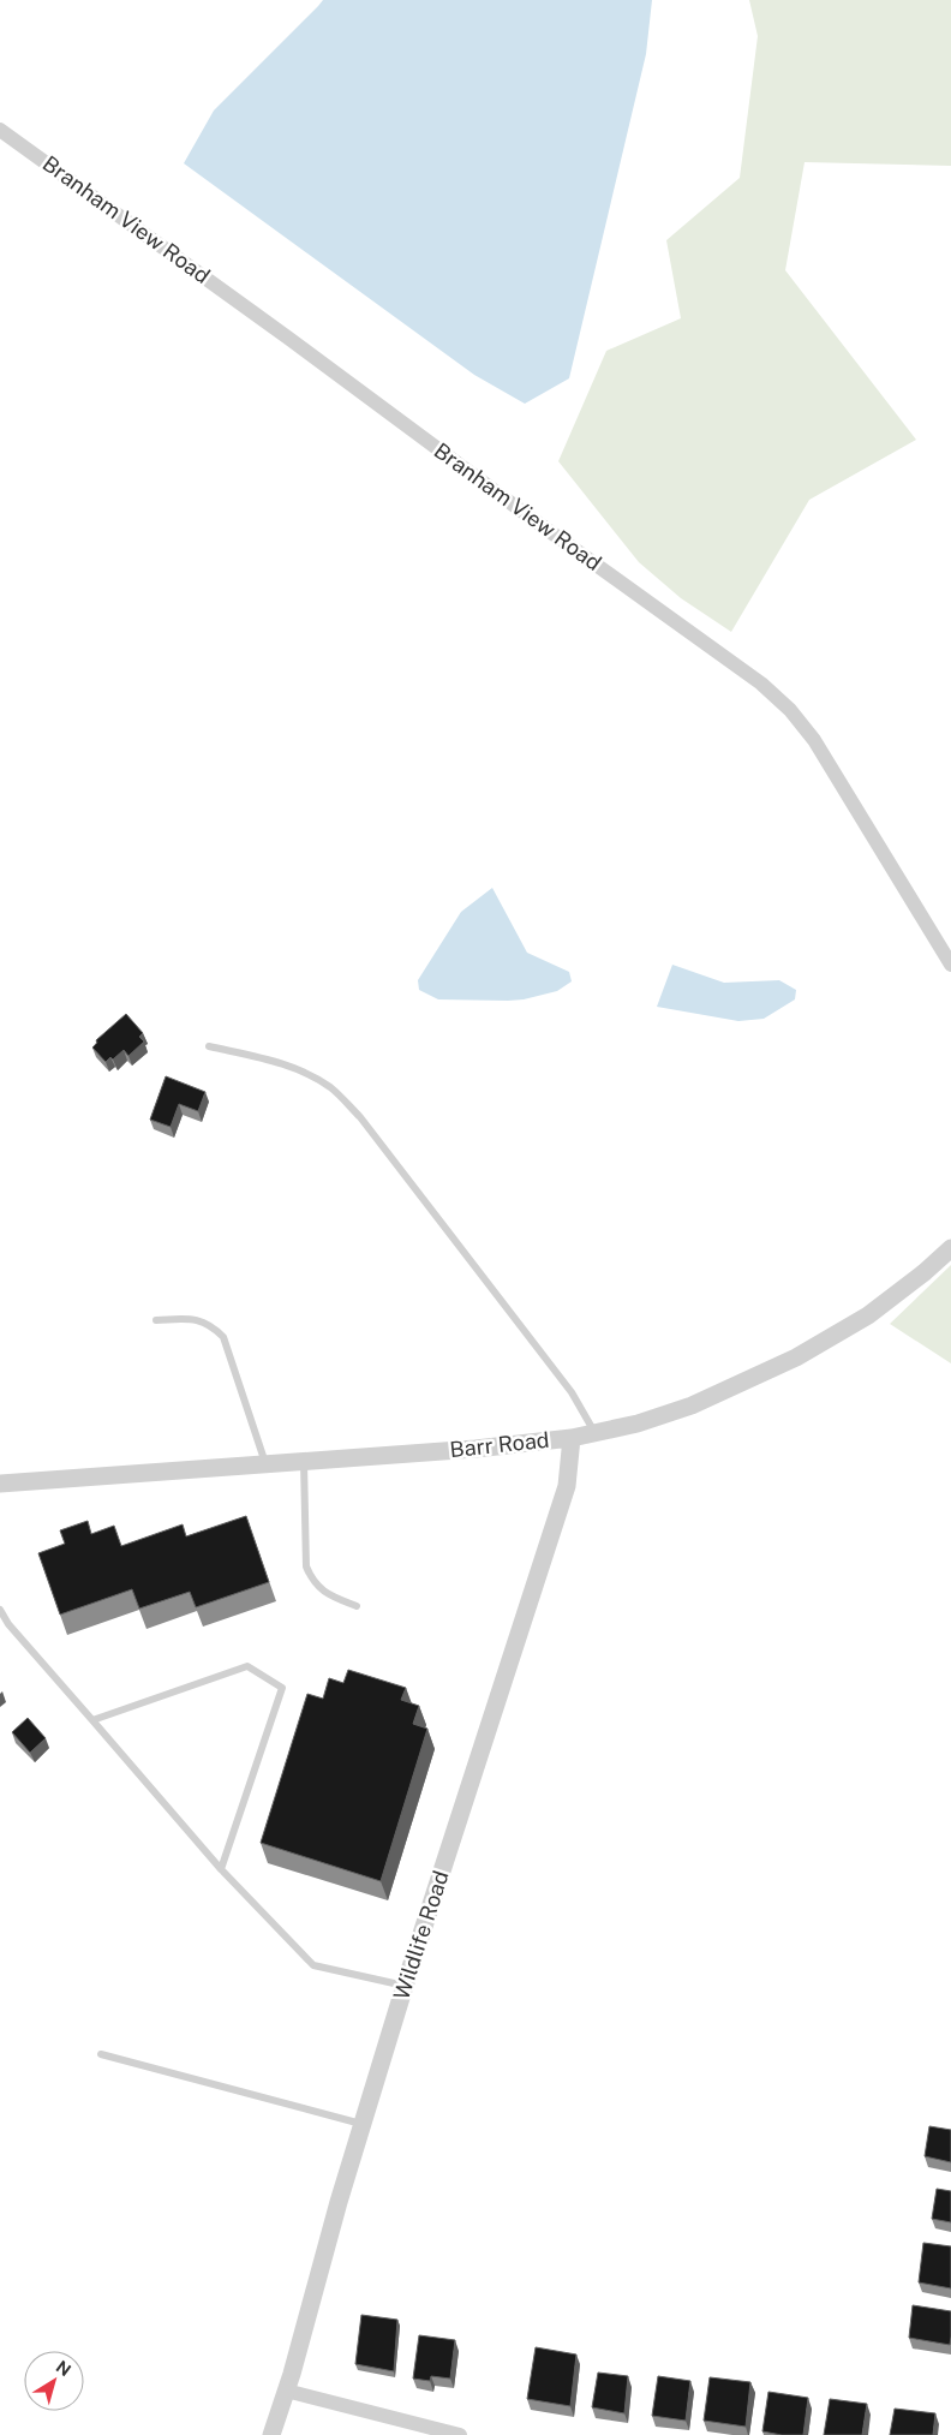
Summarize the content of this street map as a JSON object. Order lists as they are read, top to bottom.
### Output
{
  "streets": {
    "street": ["Branham View Road", "Barr Road", "Wildlife Road"]
  },
  "crossings": [
    ["Barr Road", "Wildlife Road"]
  ],
  "north": "top right"
}
